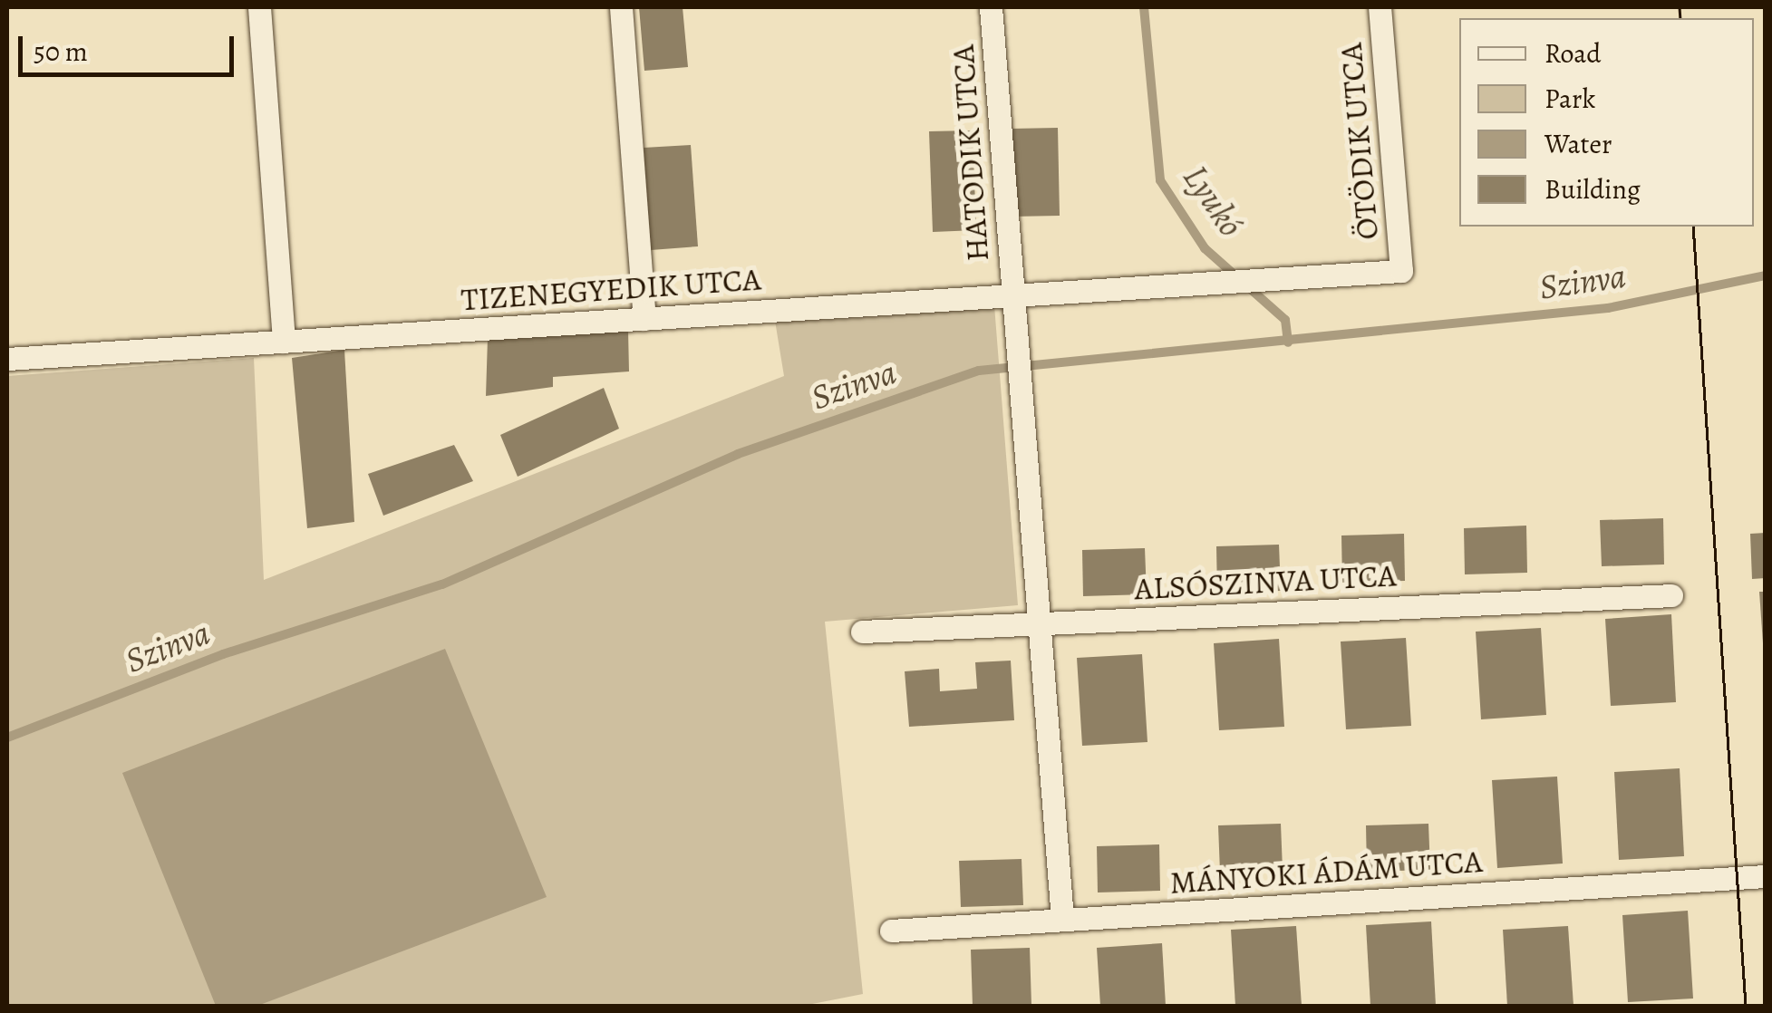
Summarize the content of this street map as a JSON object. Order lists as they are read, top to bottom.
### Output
{
  "streets": {
    "street": [
      "ÖTÖDIK UTCA",
      "HATODIK UTCA",
      "TIZENEGYEDIK UTCA",
      "ALSÓSZINVA UTCA",
      "MÁNYOKI ÁDÁM UTCA"
    ]
  },
  "crossings": [
    ["ÖTÖDIK UTCA", "TIZENEGYEDIK UTCA"],
    ["HATODIK UTCA", "TIZENEGYEDIK UTCA"],
    ["HATODIK UTCA", "ALSÓSZINVA UTCA"],
    ["HATODIK UTCA", "MÁNYOKI ÁDÁM UTCA"]
  ],
  "water": ["Lyukó", "Szinva"],
  "legend": [
    "Road",
    "Park",
    "Water",
    "Building"
  ],
  "scale_bar": "50 m"
}
